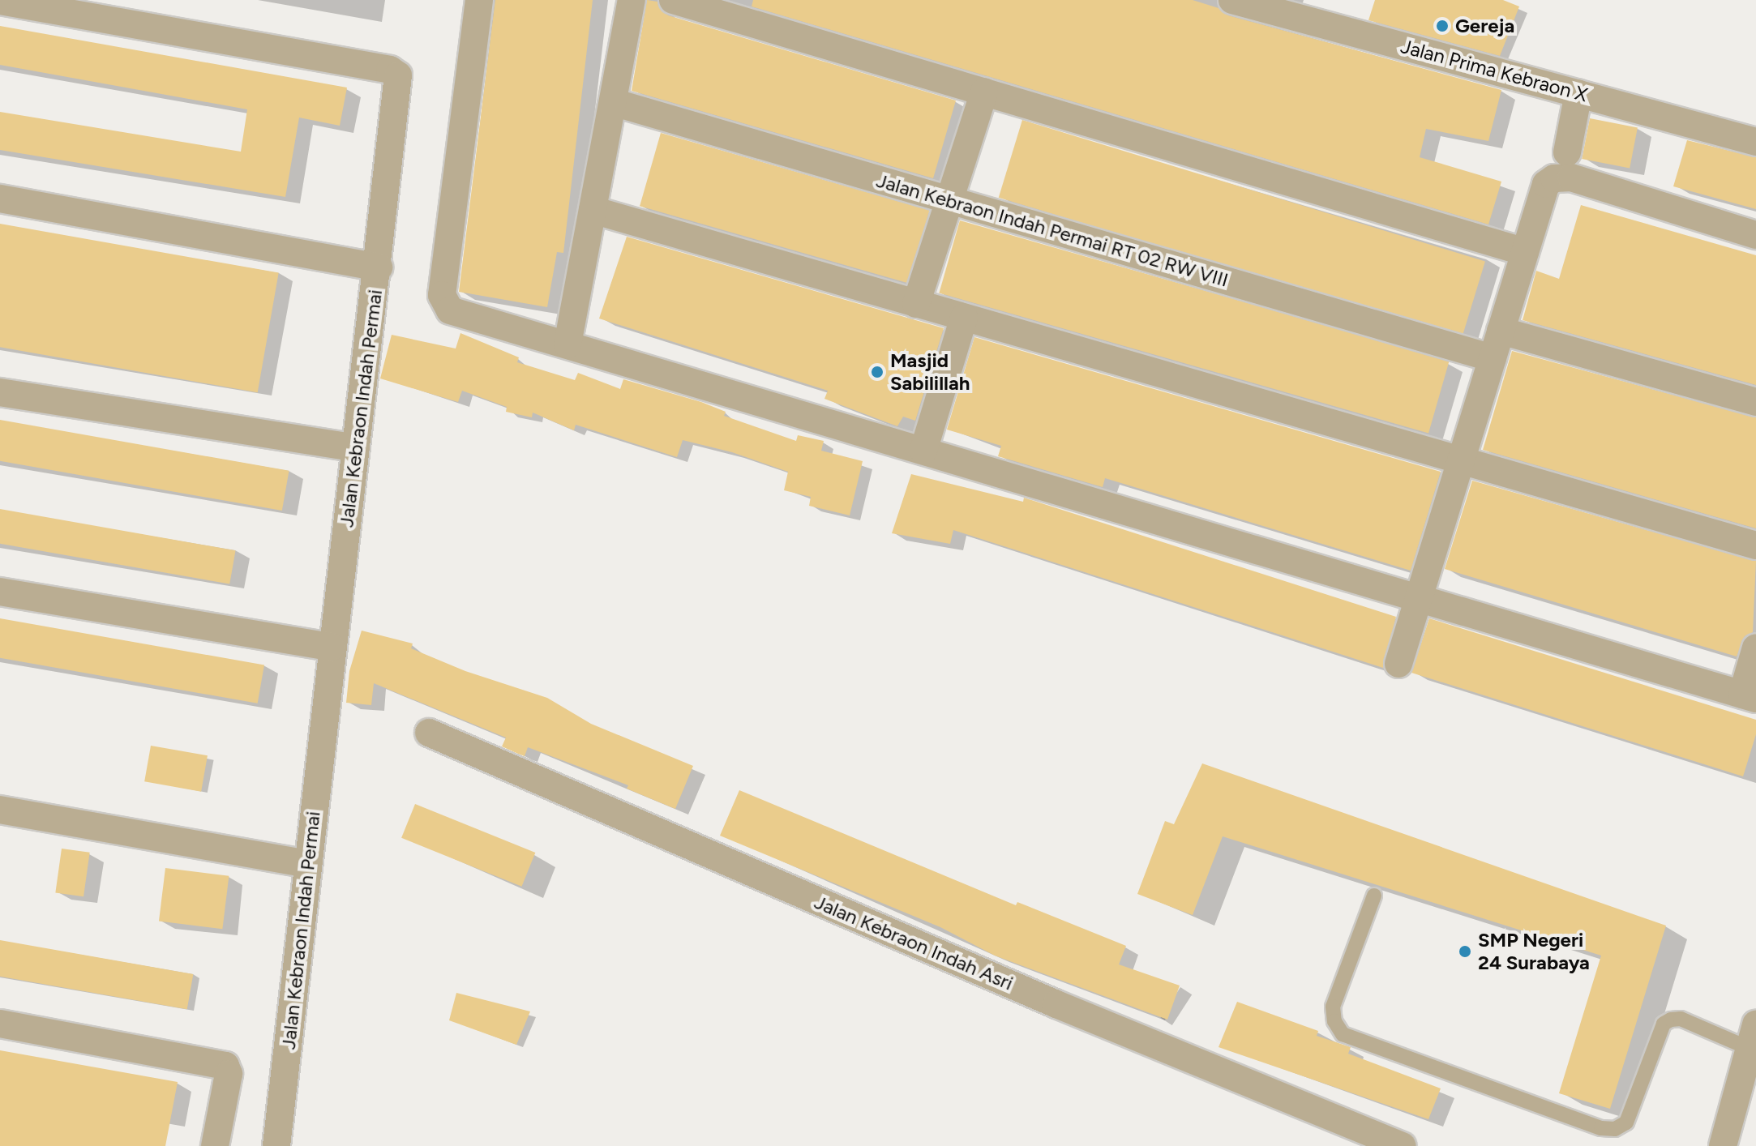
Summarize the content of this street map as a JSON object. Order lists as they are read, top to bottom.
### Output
{
  "streets": {
    "street": [
      "Jalan Prima Kebraon X",
      "Jalan Kebraon Indah Permai RT 02 RW VIII",
      "Jalan Kebraon Indah Permai",
      "Jalan Kebraon Indah Asri"
    ]
  },
  "places": ["Gereja", "Masjid Sabilillah", "SMP Negeri 24 Surabaya"]
}
